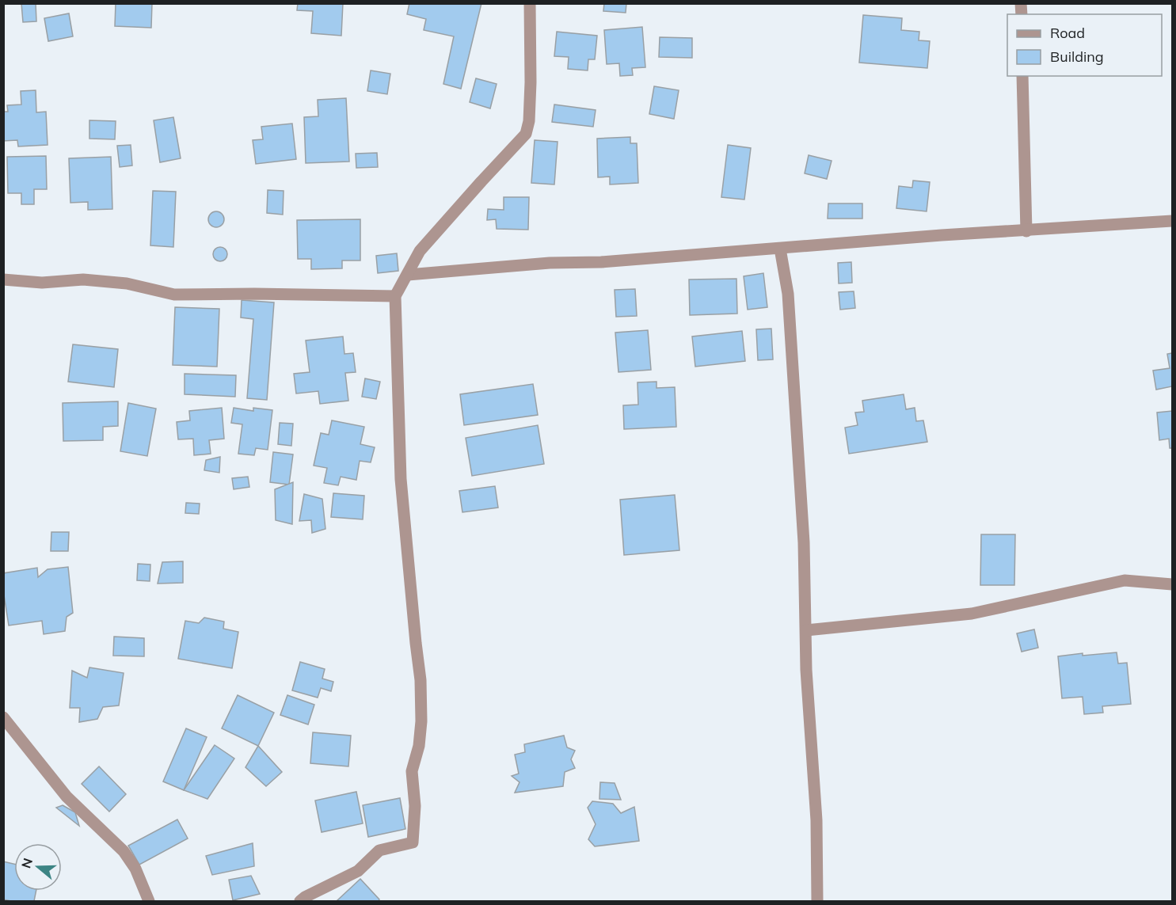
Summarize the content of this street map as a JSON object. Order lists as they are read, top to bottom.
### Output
{
  "legend": ["Road", "Building"],
  "north": "left"
}
